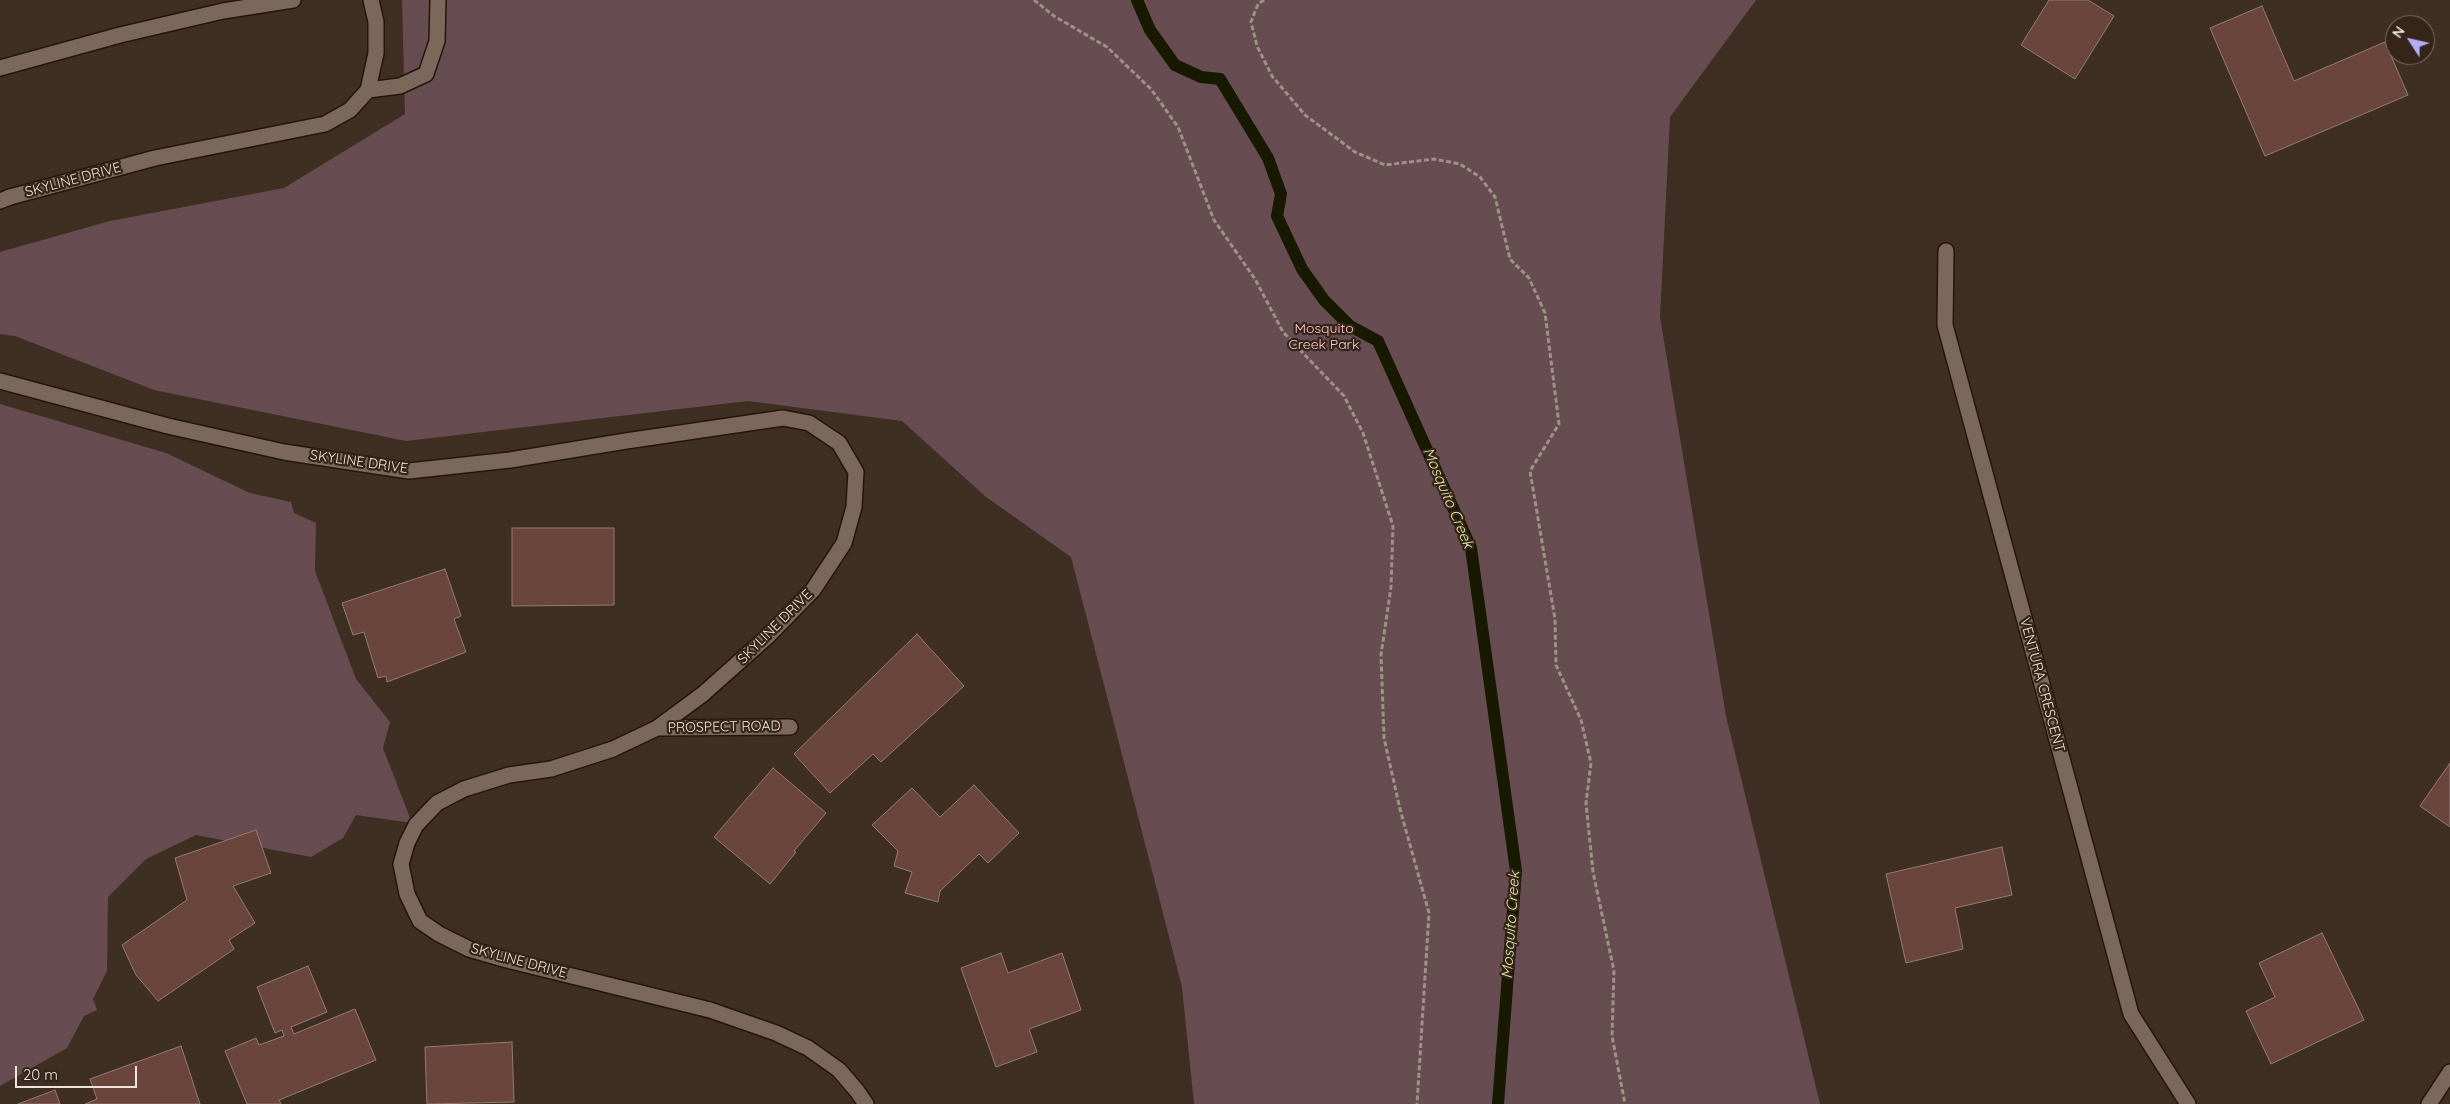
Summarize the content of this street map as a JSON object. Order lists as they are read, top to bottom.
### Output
{
  "streets": {
    "street": ["SKYLINE DRIVE", "VENTURA CRESCENT", "PROSPECT ROAD"]
  },
  "crossings": [
    ["SKYLINE DRIVE", "PROSPECT ROAD"]
  ],
  "water": ["Mosquito Creek"],
  "parks": ["Mosquito Creek Park"],
  "scale_bar": "20 m",
  "north": "top left"
}
